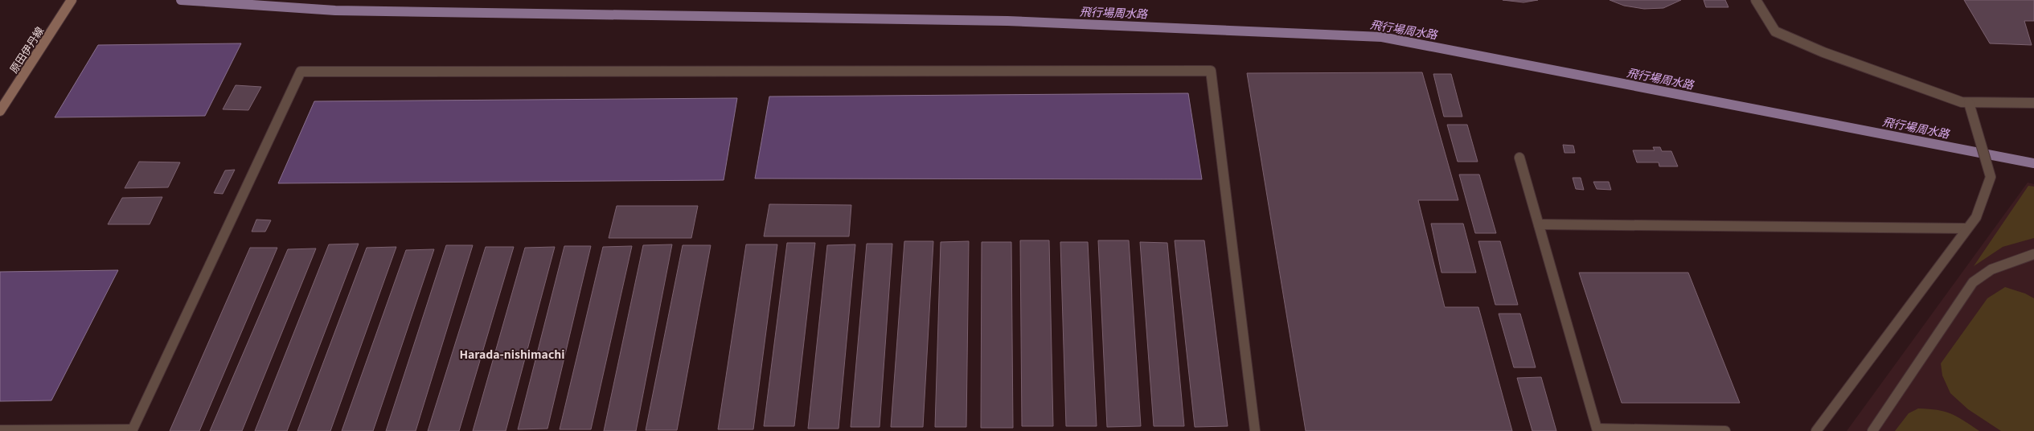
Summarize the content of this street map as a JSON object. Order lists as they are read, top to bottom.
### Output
{
  "streets": {
    "street": ["原田伊丹線"]
  },
  "districts": ["Harada-nishimachi"],
  "water": ["飛行場周水路"]
}
